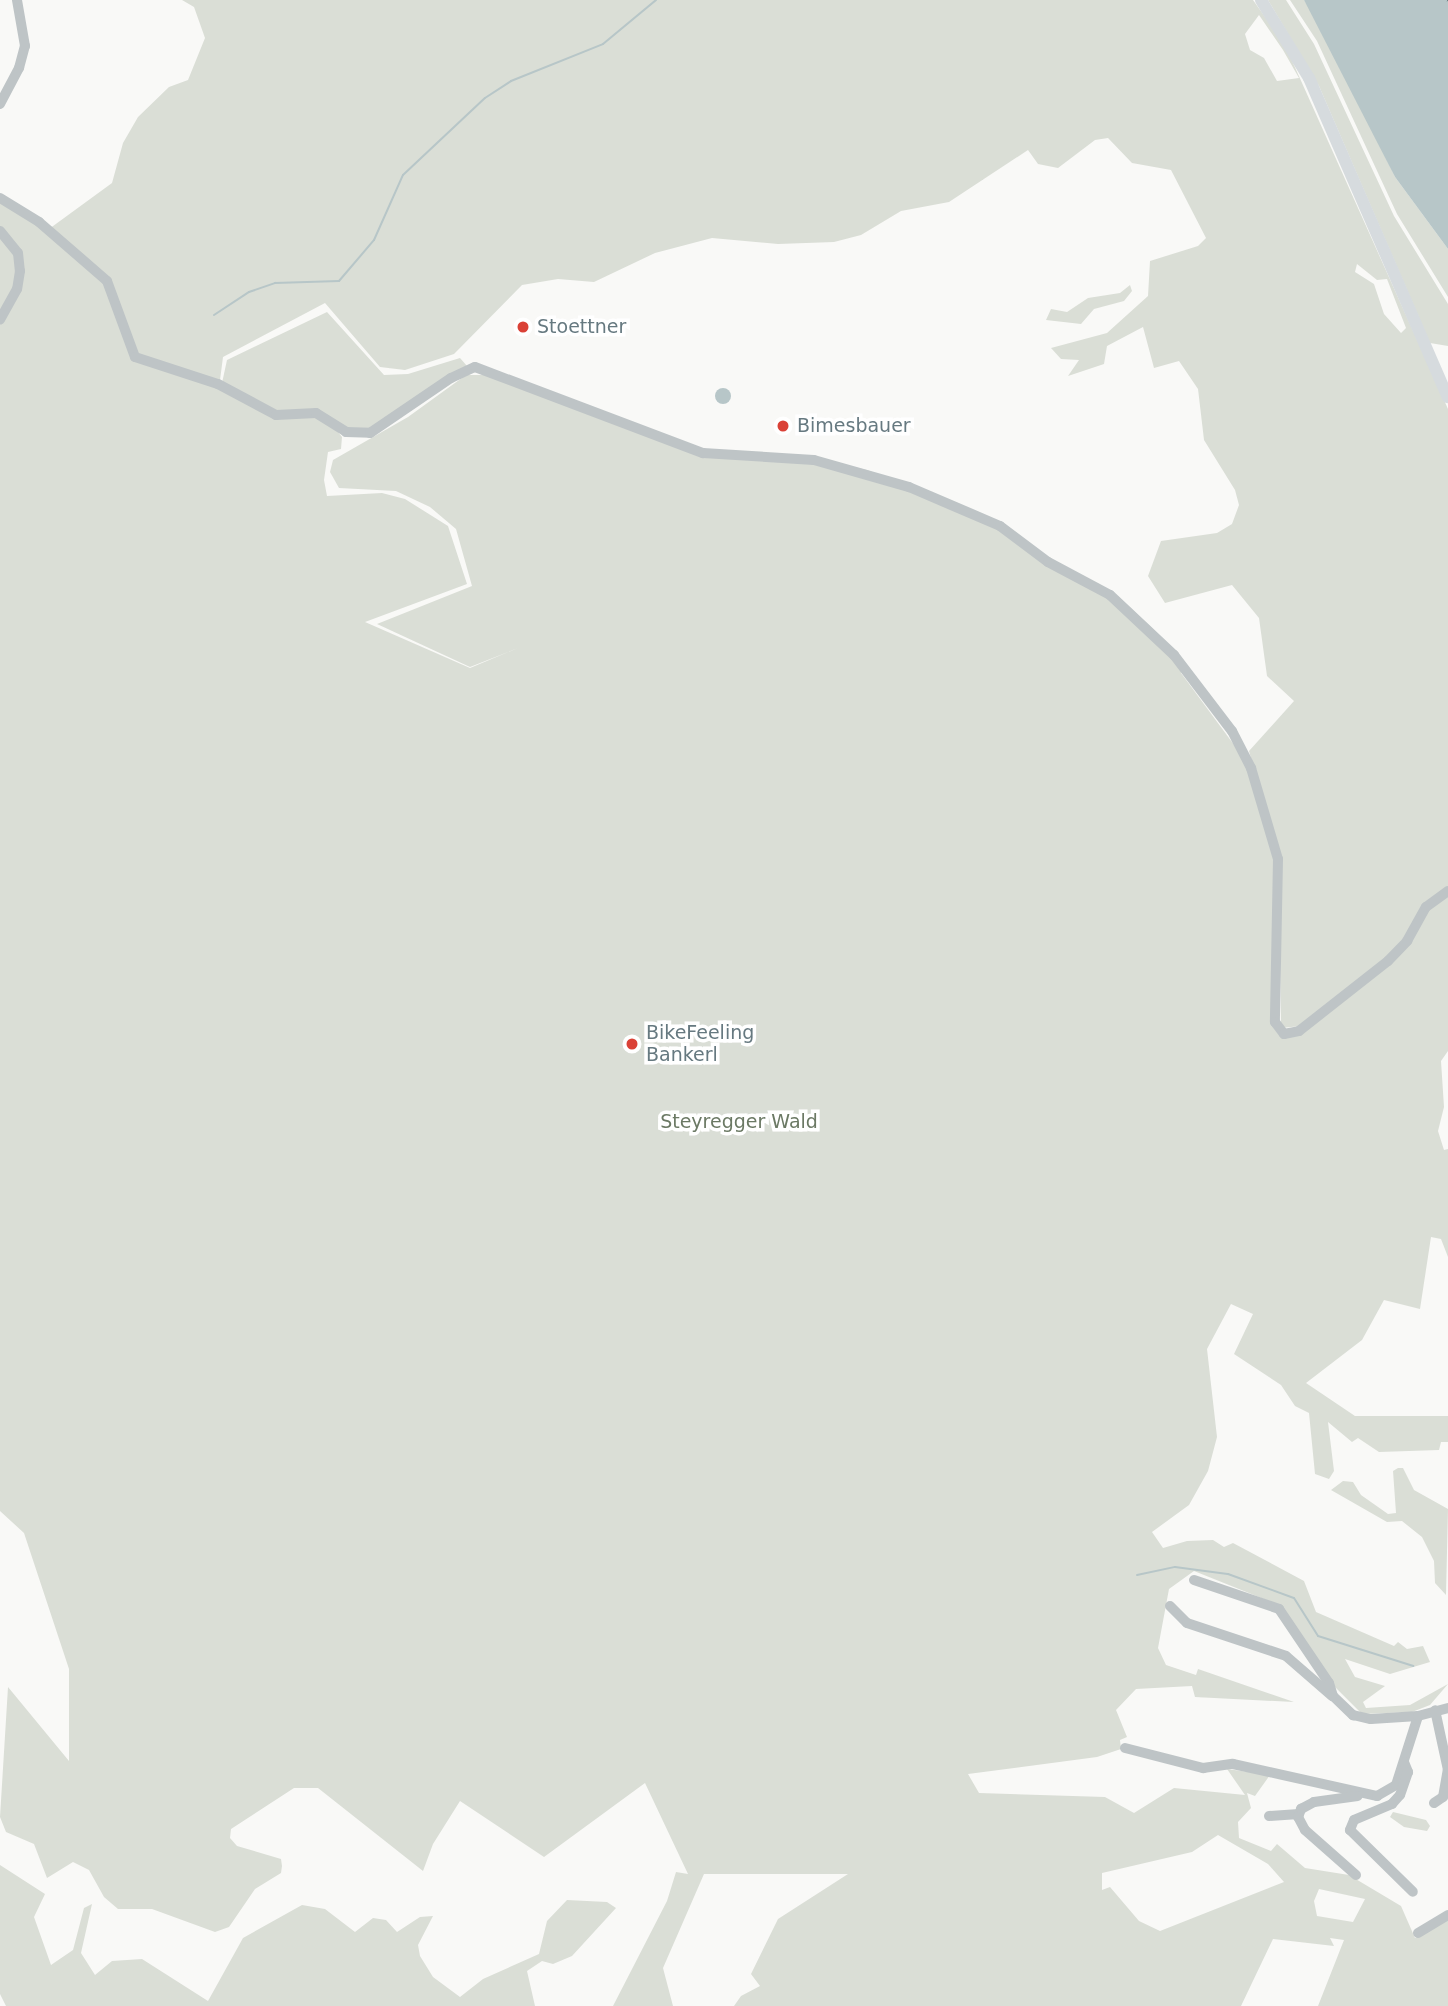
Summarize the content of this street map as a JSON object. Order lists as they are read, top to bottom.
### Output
{
  "parks": ["Steyregger Wald"],
  "places": ["Stoettner", "Bimesbauer", "BikeFeeling Bankerl"]
}
